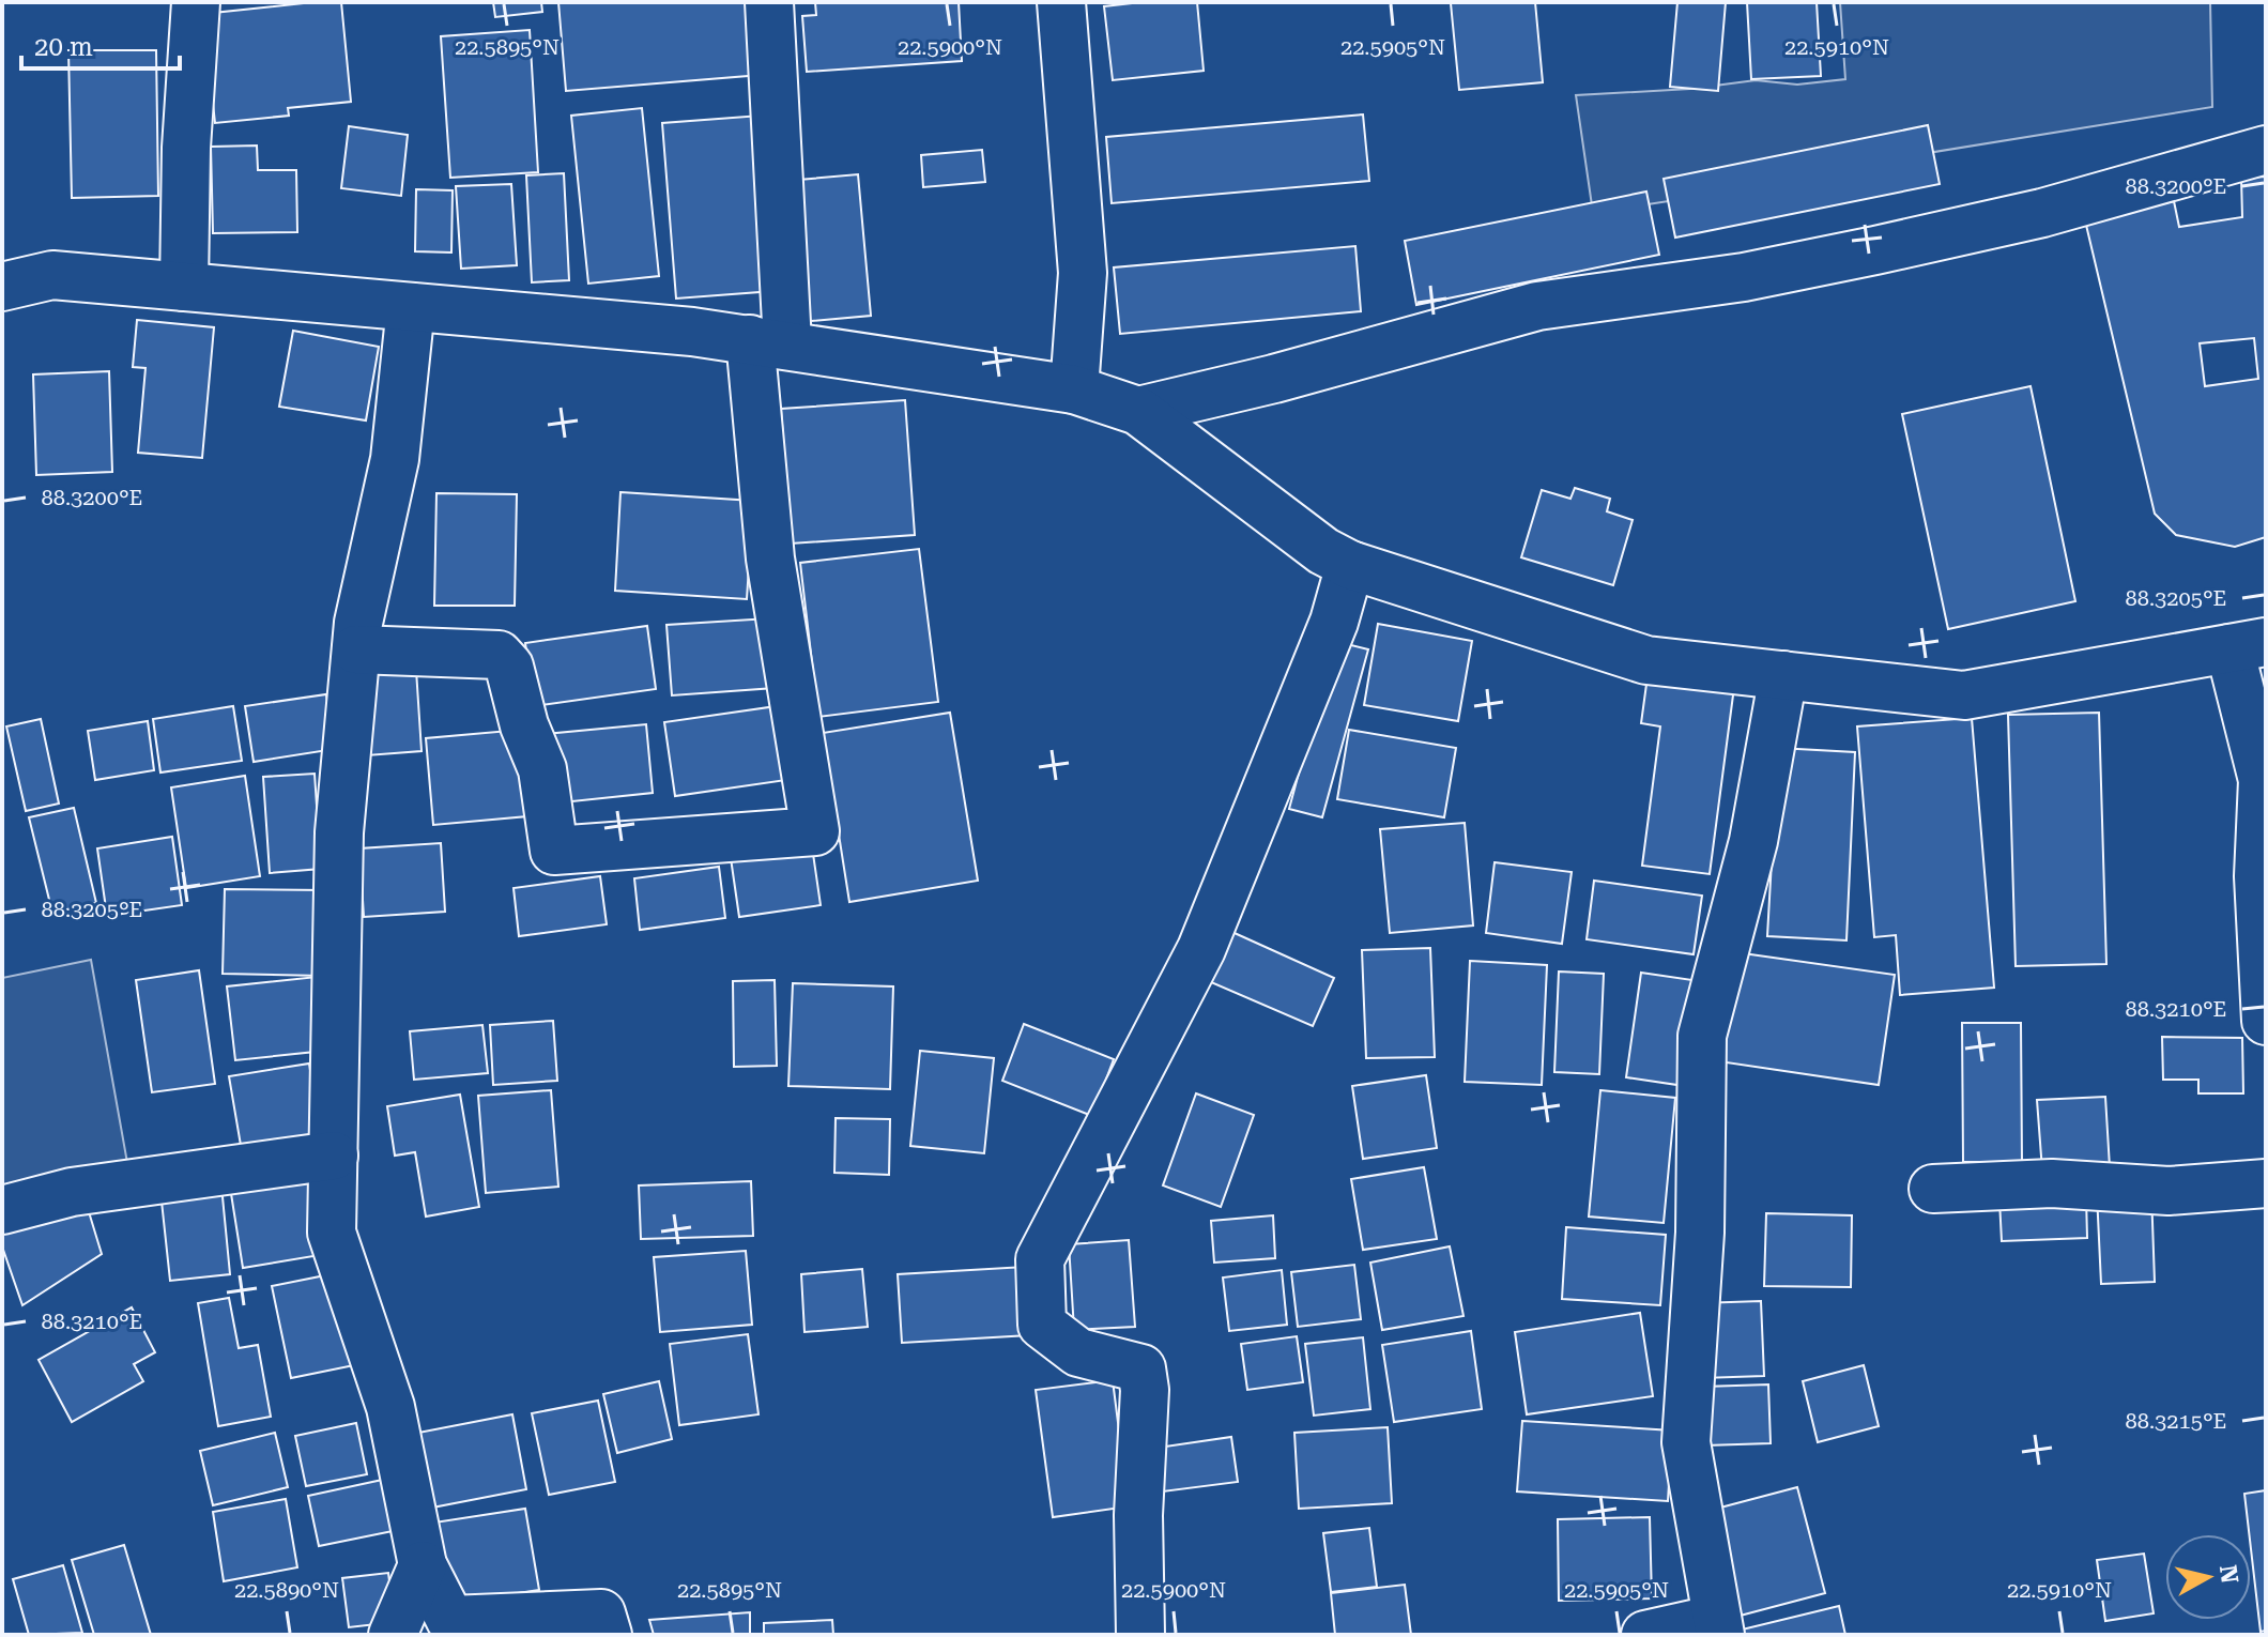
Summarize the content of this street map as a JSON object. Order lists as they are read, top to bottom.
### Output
{
  "scale_bar": "20 m",
  "north": "right",
  "coordinates": [
    "22.5895°N",
    "22.5900°N",
    "22.5905°N",
    "22.5910°N",
    "88.3200°E",
    "88.3205°E",
    "88.3210°E",
    "88.3215°E",
    "22.5890°N"
  ]
}
